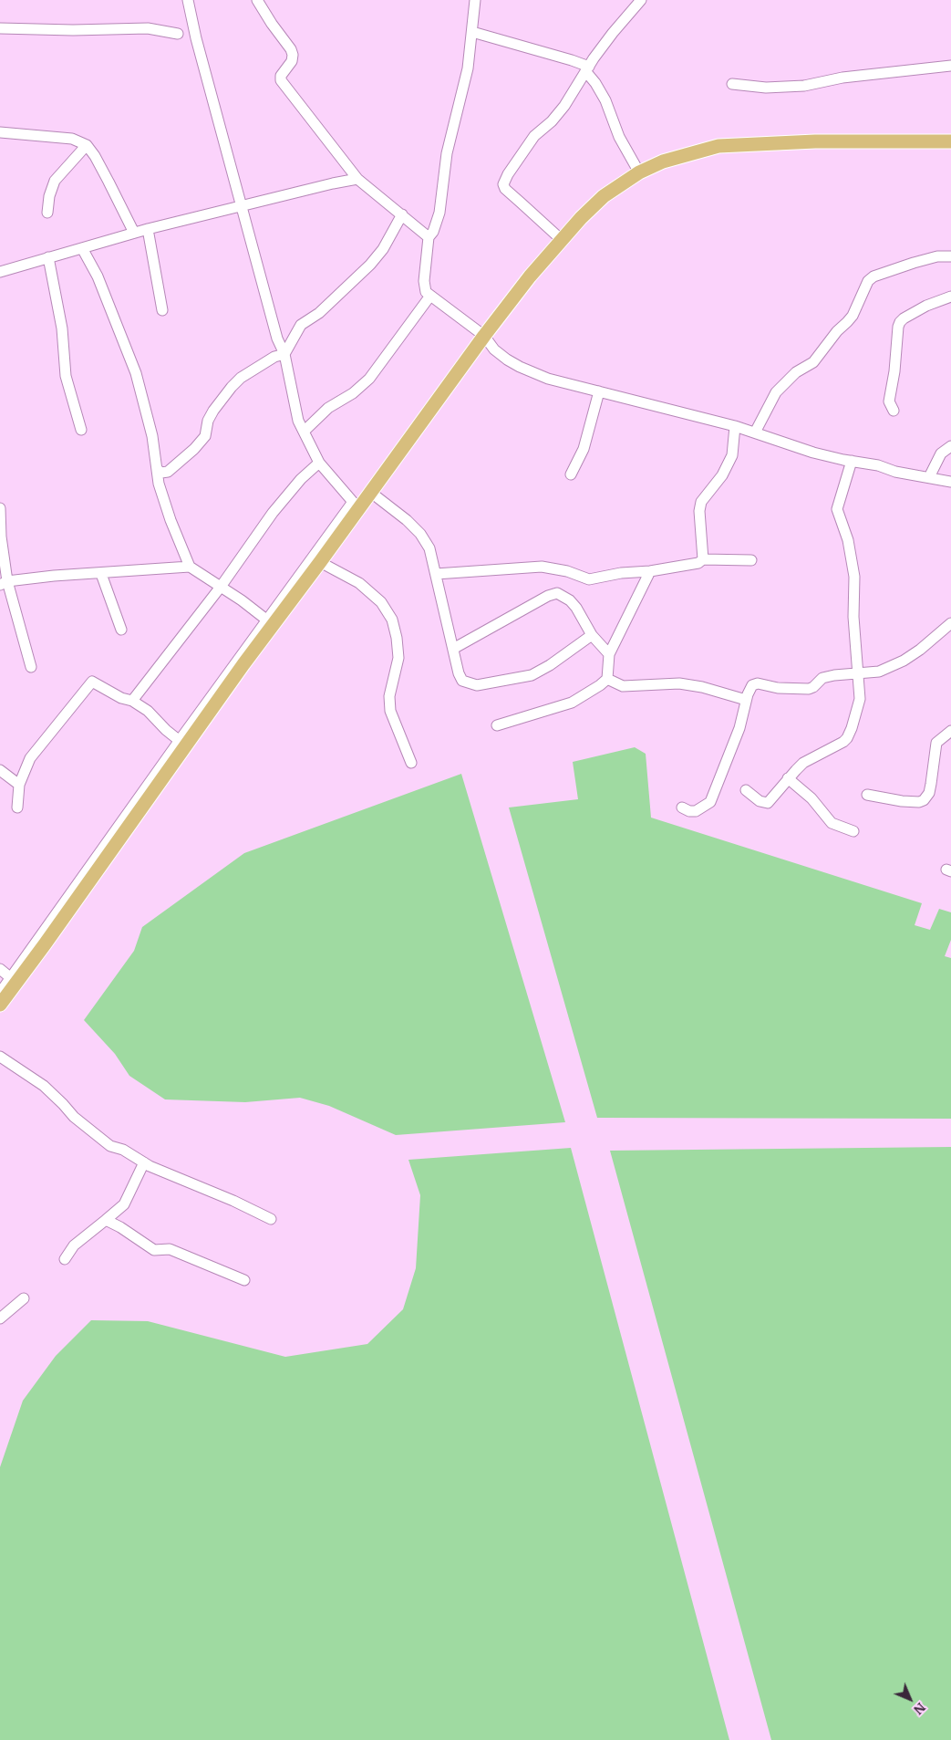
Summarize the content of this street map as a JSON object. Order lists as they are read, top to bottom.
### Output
{
  "north": "bottom right"
}
